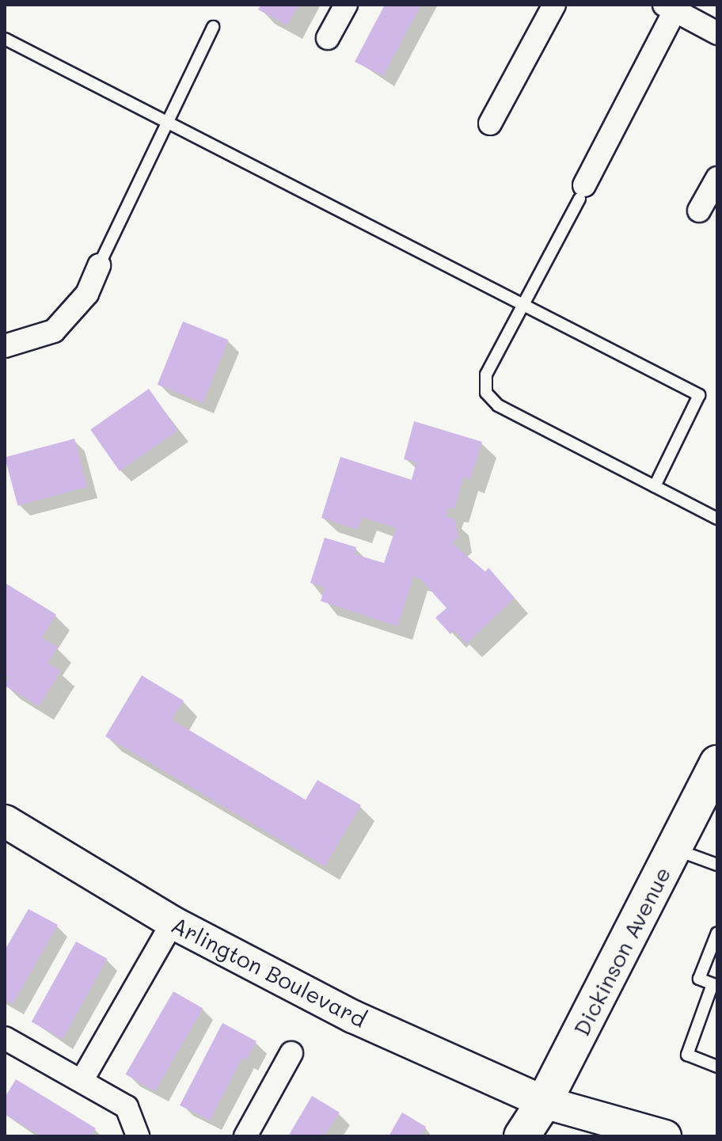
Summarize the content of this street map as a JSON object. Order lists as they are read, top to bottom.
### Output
{
  "streets": {
    "main road": ["Dickinson Avenue", "Arlington Boulevard"]
  },
  "crossings": [
    ["Dickinson Avenue", "Arlington Boulevard"]
  ]
}
